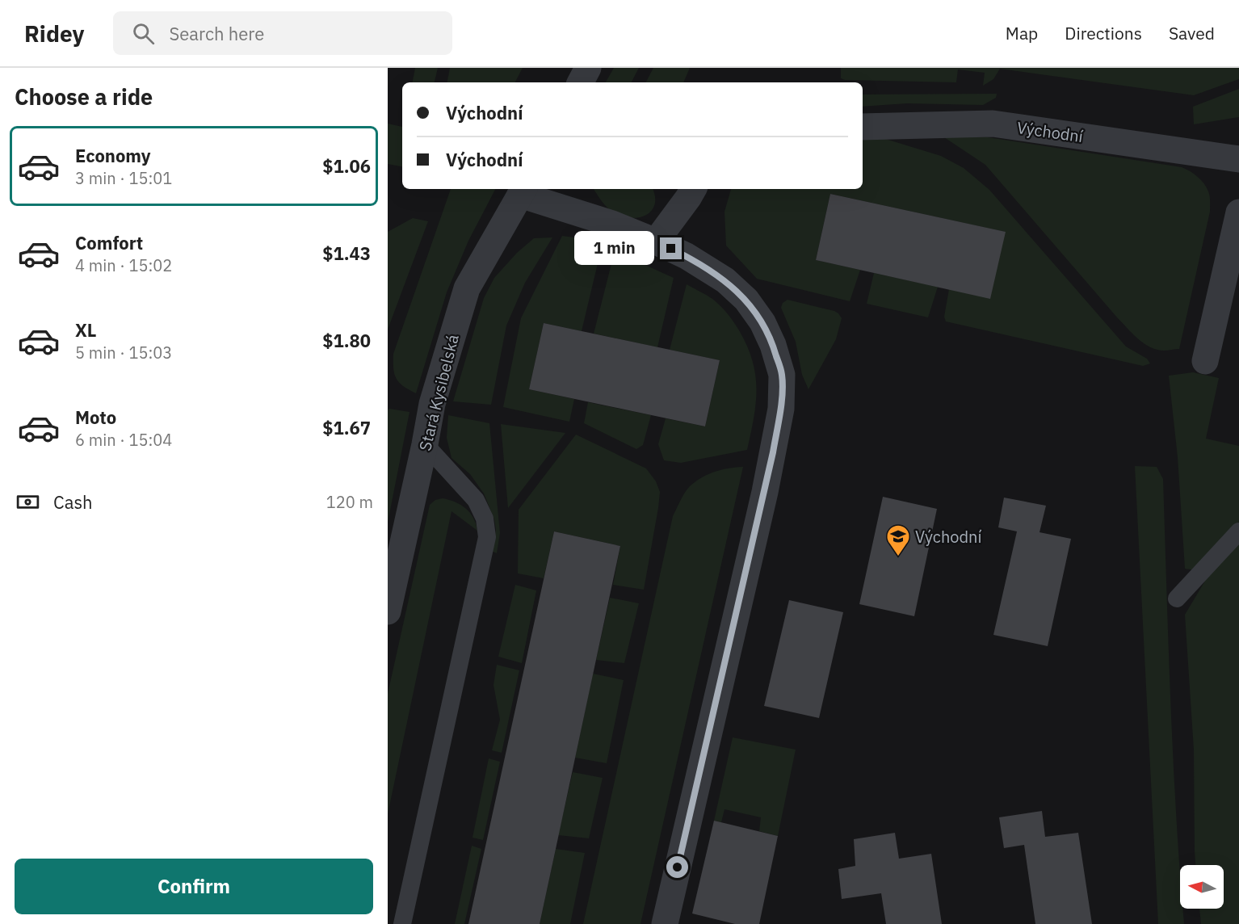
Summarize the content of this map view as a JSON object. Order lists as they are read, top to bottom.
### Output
{
  "streets": {
    "street": ["Východní", "Stará Kysibelská"]
  },
  "places": {
    "school or university": ["Východní"]
  },
  "north": "left",
  "page": {
    "header": "Ridey",
    "search": "Search here",
    "nav": ["Map", "Directions", "Saved"],
    "heading": "Choose a ride",
    "banner": ["Východní", "Východní"],
    "list": [
      {
        "name": "Economy",
        "note": "3 min · 15:01",
        "value": "$1.06"
      },
      {
        "name": "Comfort",
        "note": "4 min · 15:02",
        "value": "$1.43"
      },
      {
        "name": "XL",
        "note": "5 min · 15:03",
        "value": "$1.80"
      },
      {
        "name": "Moto",
        "note": "6 min · 15:04",
        "value": "$1.67"
      }
    ],
    "bubble": "1 min",
    "pay": ["Cash", "120 m"],
    "buttons": "Confirm"
  }
}
